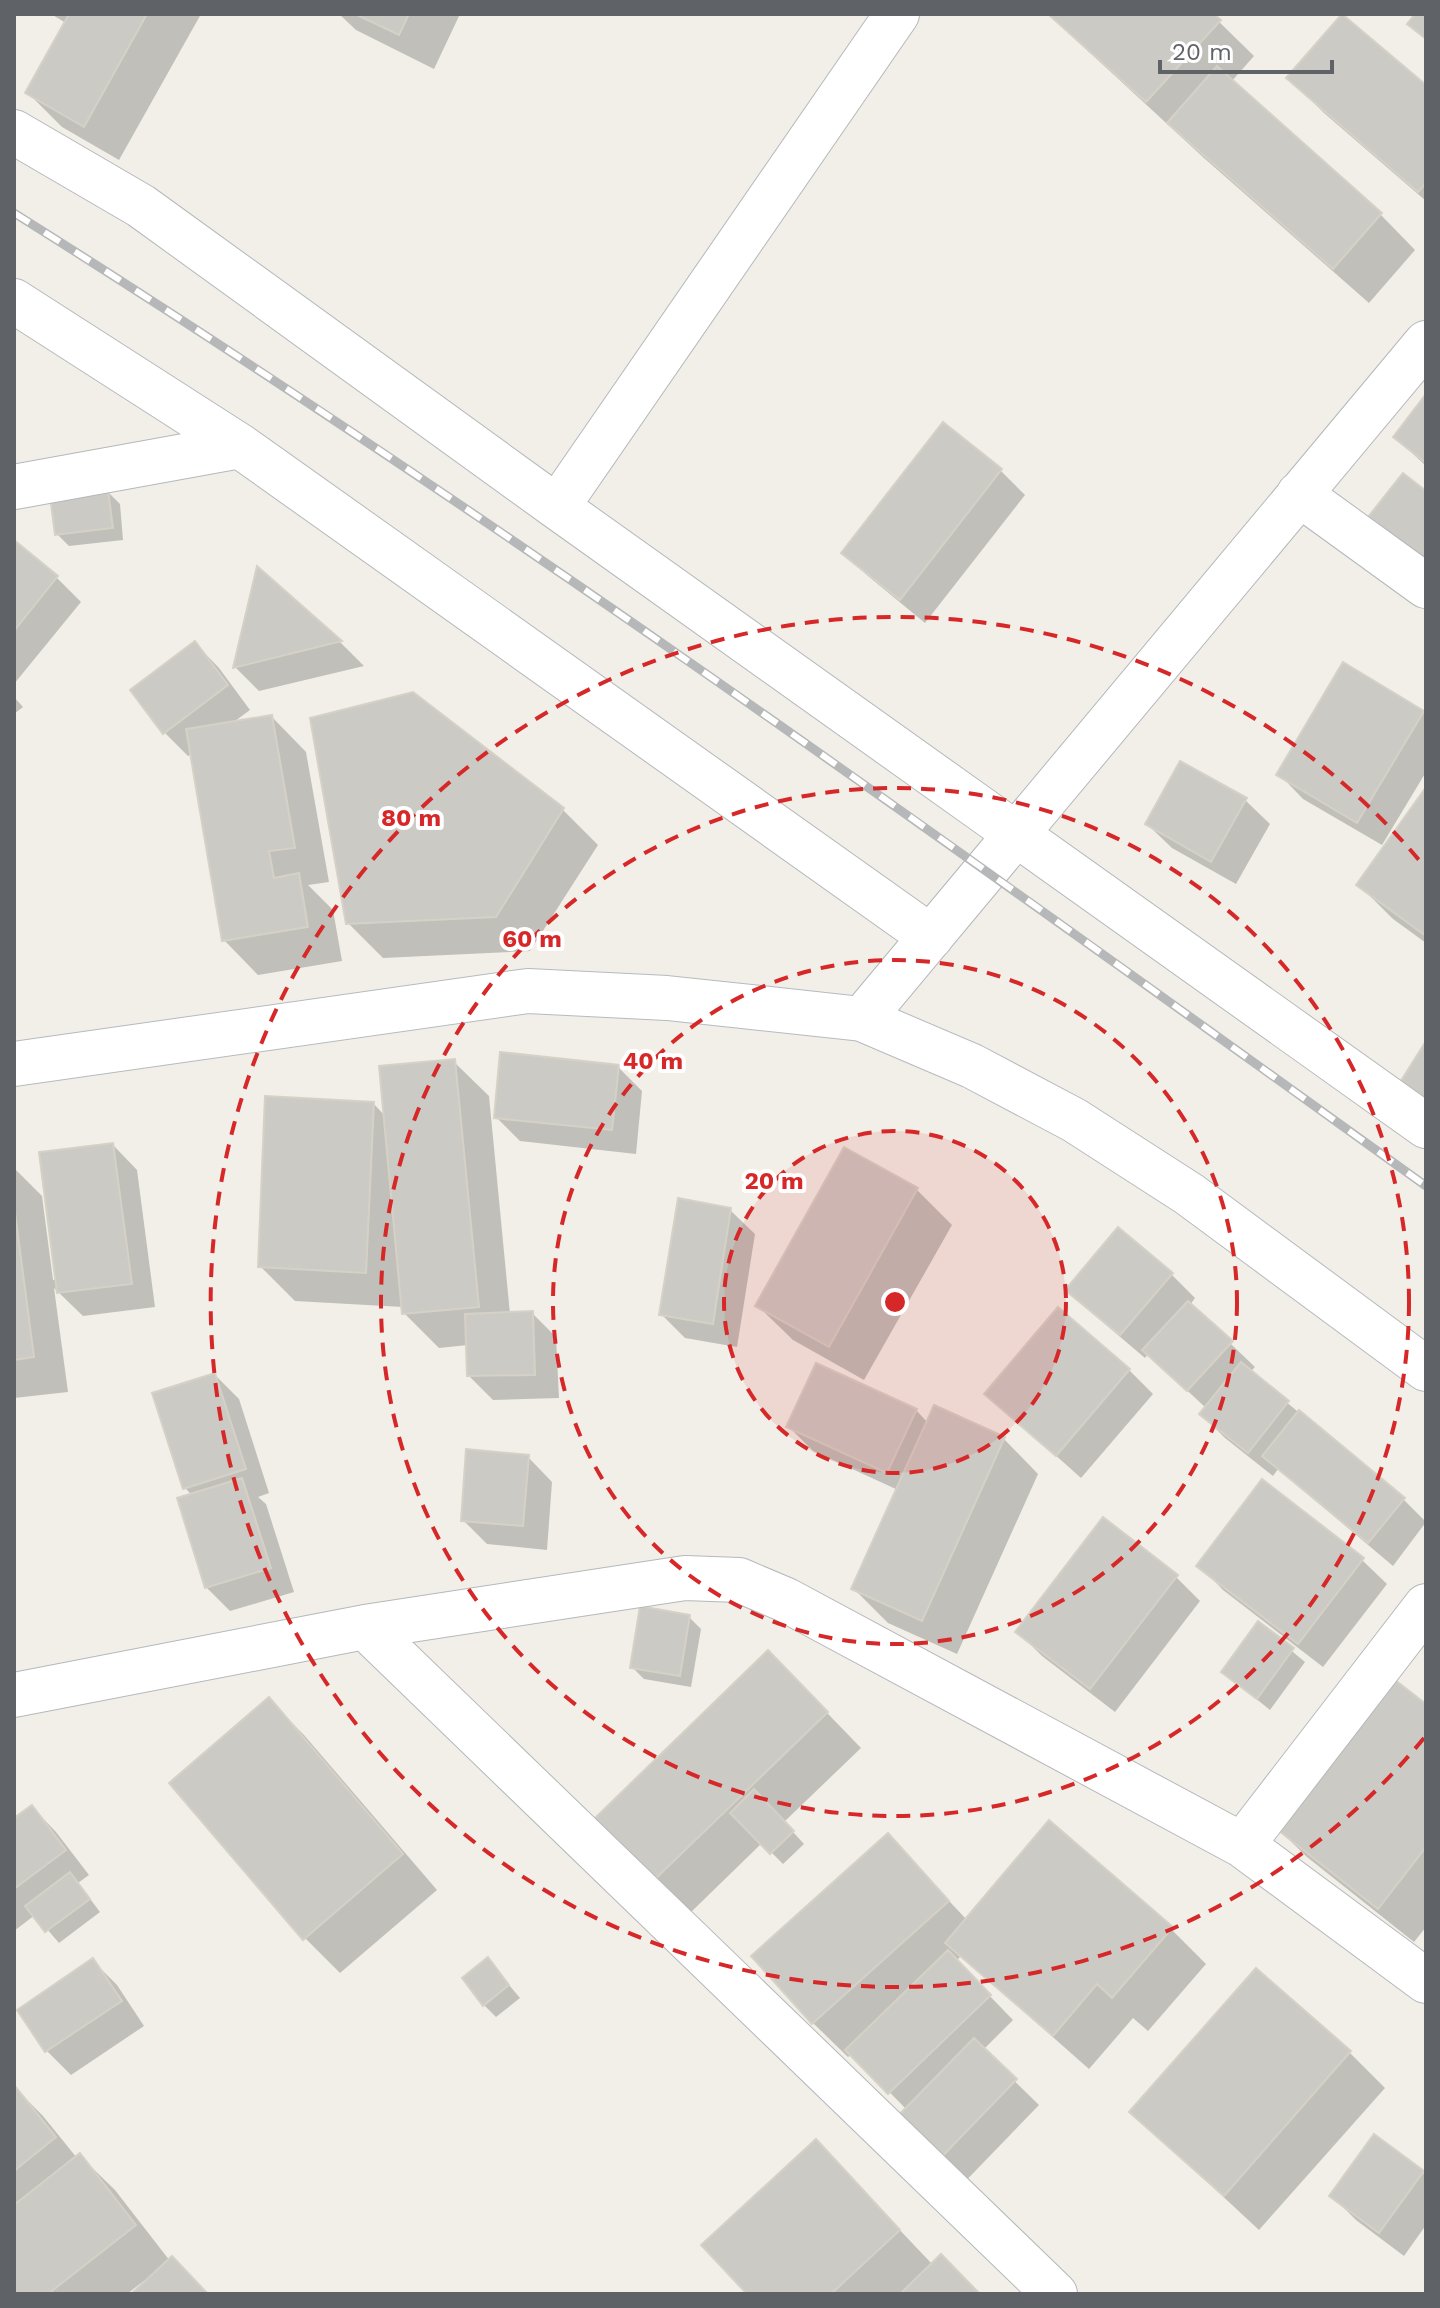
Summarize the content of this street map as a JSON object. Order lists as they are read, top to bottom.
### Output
{
  "scale_bar": "20 m",
  "rings": [
    "80 m",
    "60 m",
    "40 m",
    "20 m"
  ]
}
